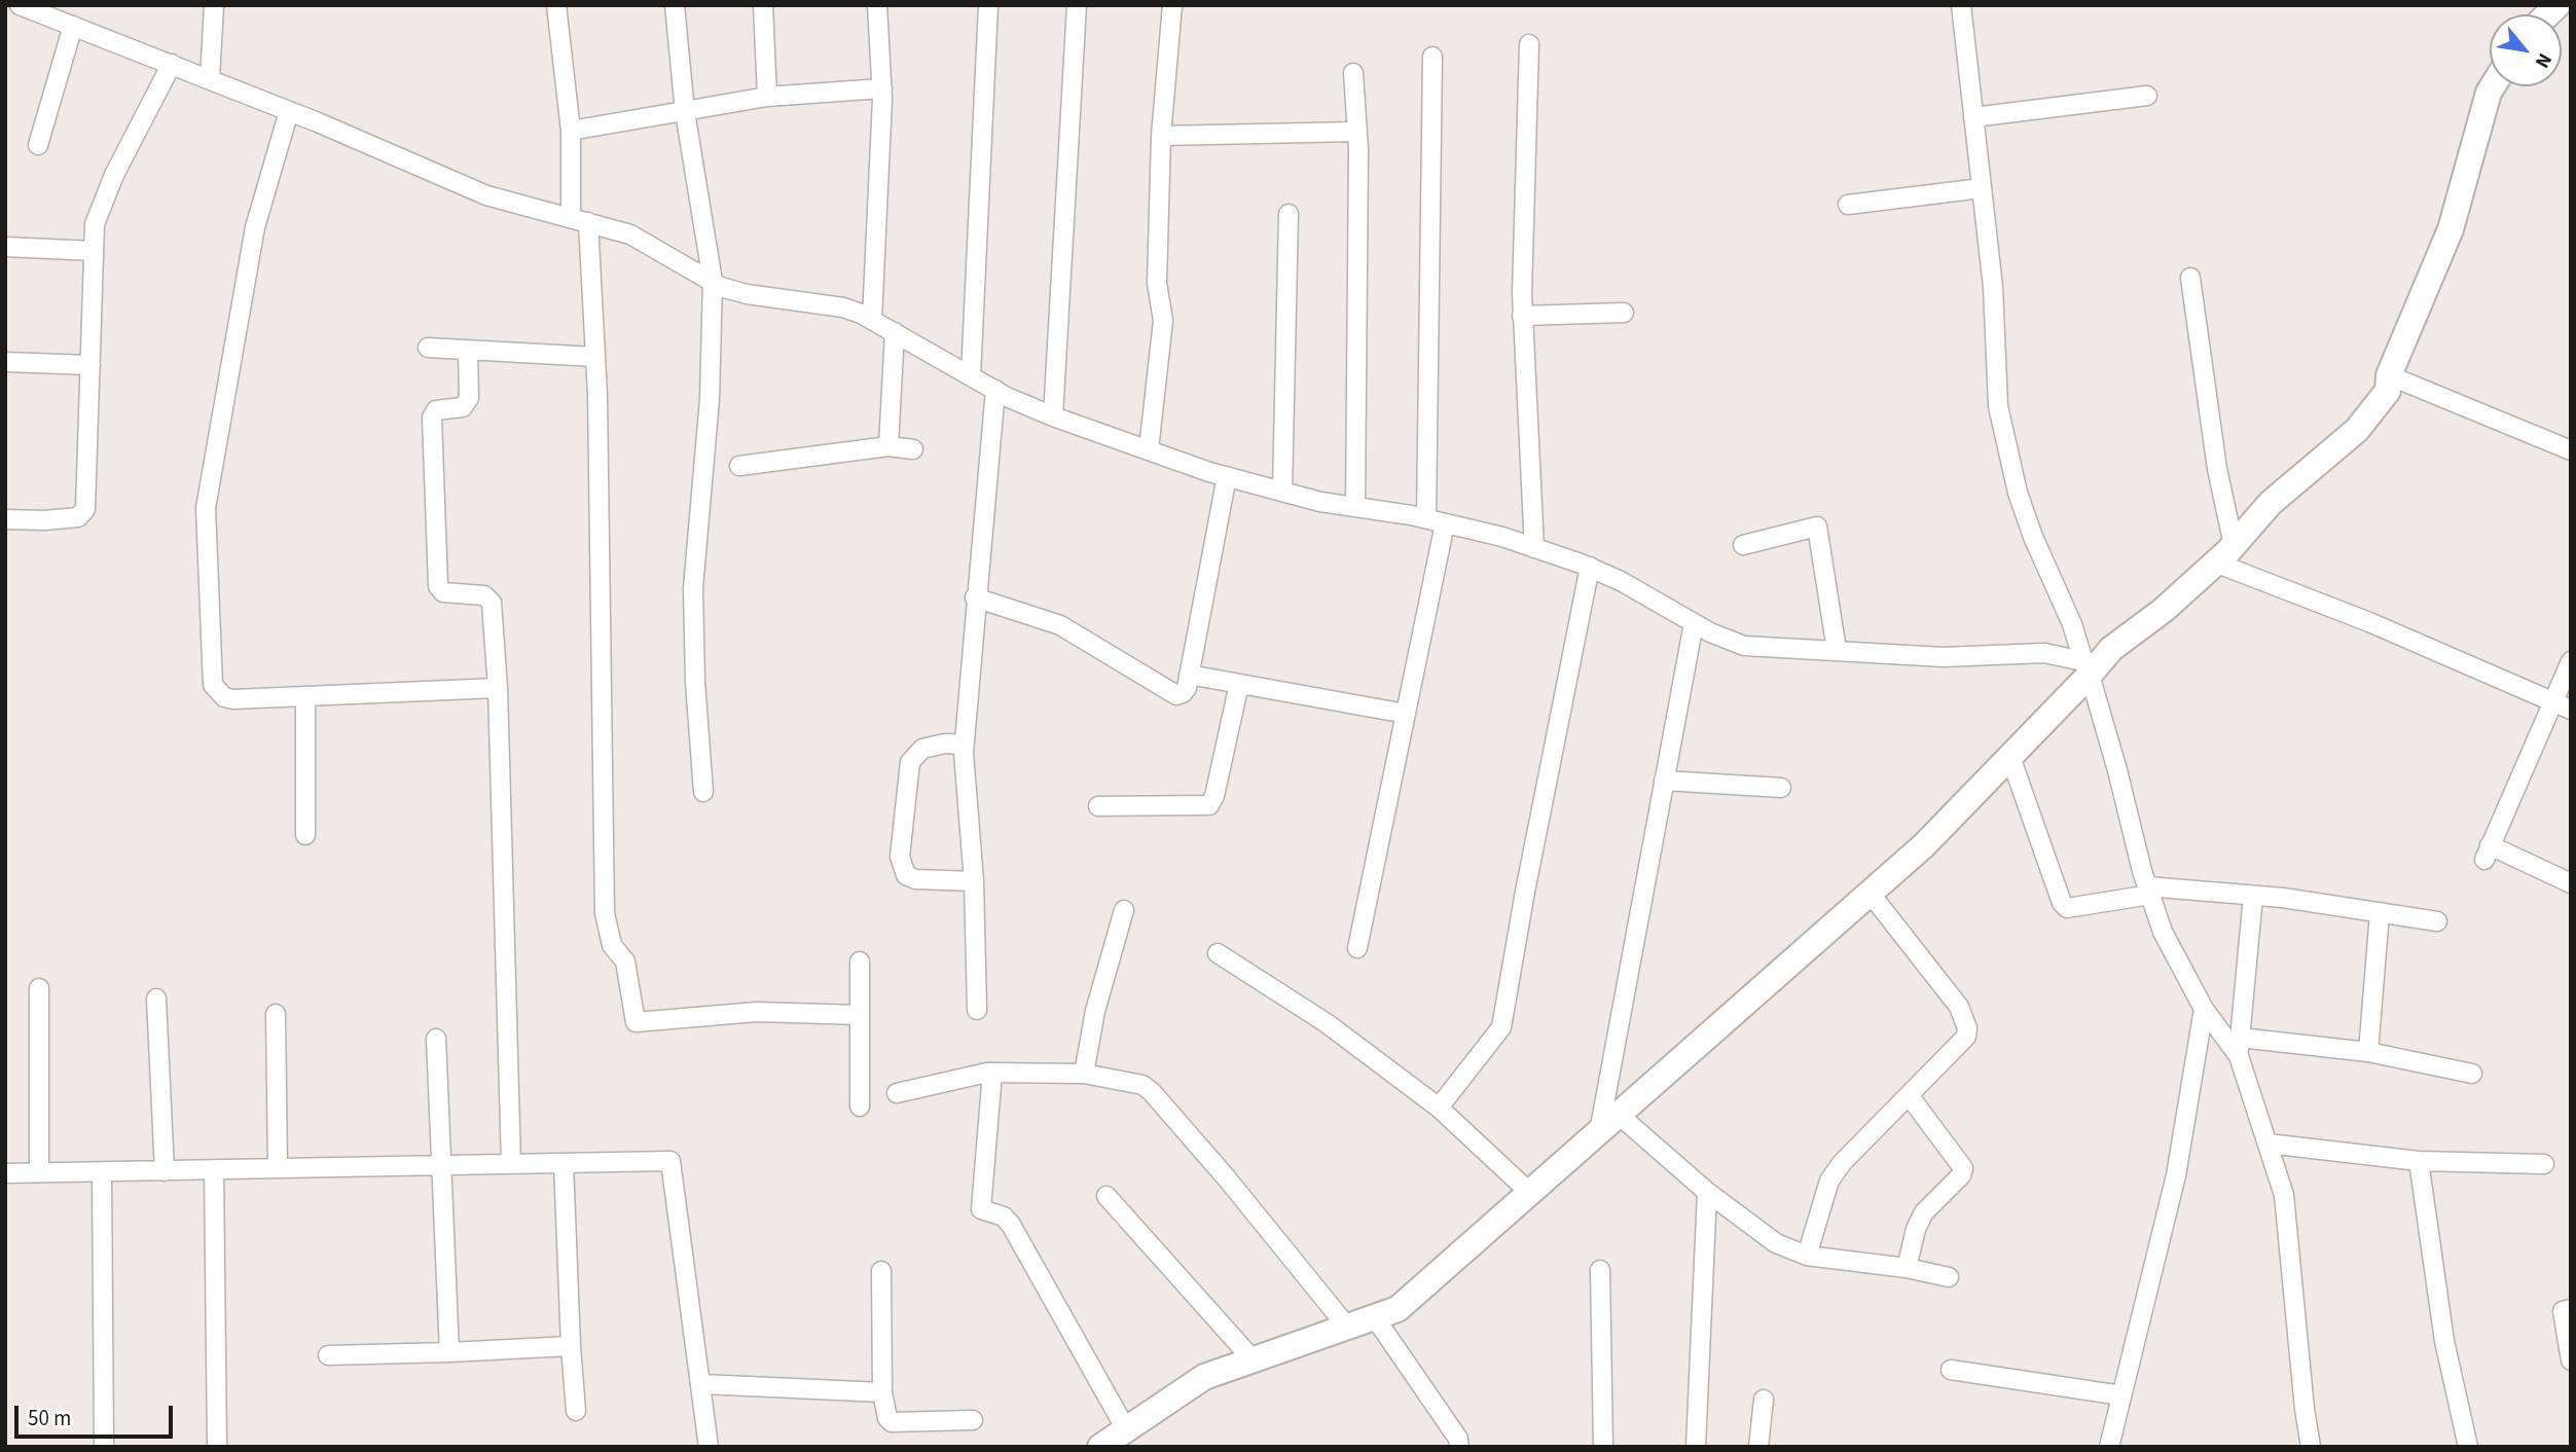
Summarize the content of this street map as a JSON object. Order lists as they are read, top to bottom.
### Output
{
  "scale_bar": "50 m",
  "north": "bottom right"
}
